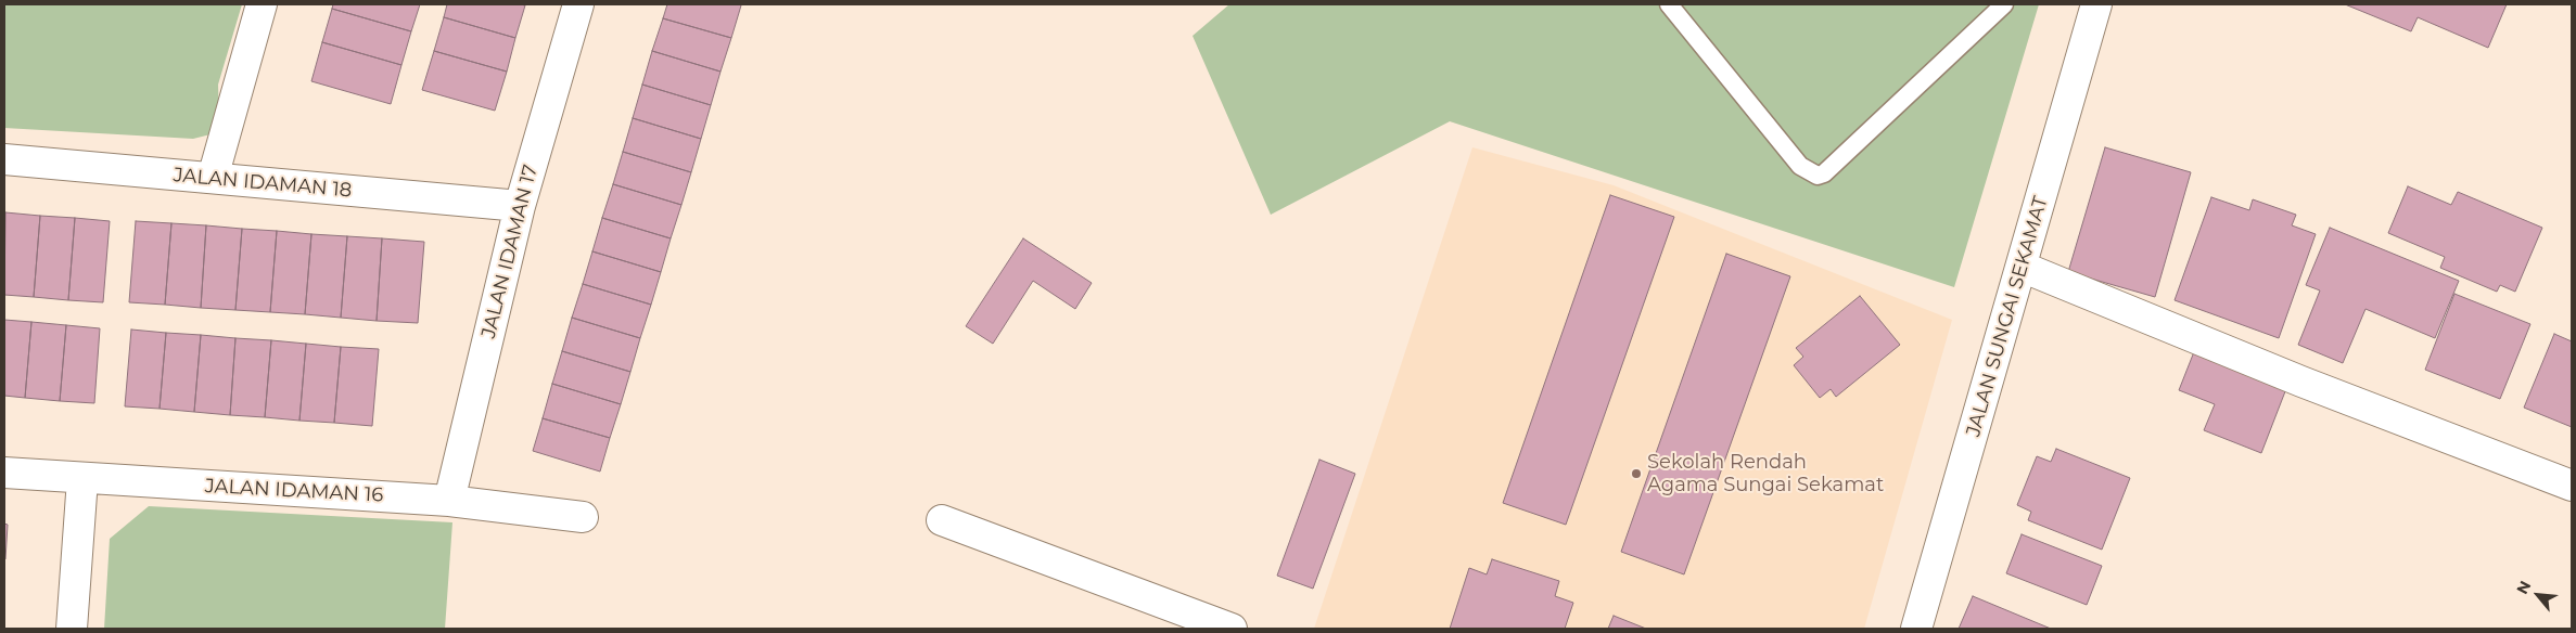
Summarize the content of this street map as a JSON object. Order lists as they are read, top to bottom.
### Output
{
  "streets": {
    "street": [
      "JALAN IDAMAN 18",
      "JALAN IDAMAN 17",
      "JALAN SUNGAI SEKAMAT",
      "JALAN IDAMAN 16"
    ]
  },
  "crossings": [
    ["JALAN IDAMAN 18", "JALAN IDAMAN 17"],
    ["JALAN IDAMAN 17", "JALAN IDAMAN 16"]
  ],
  "places": ["Sekolah Rendah Agama Sungai Sekamat"],
  "north": "top left"
}
